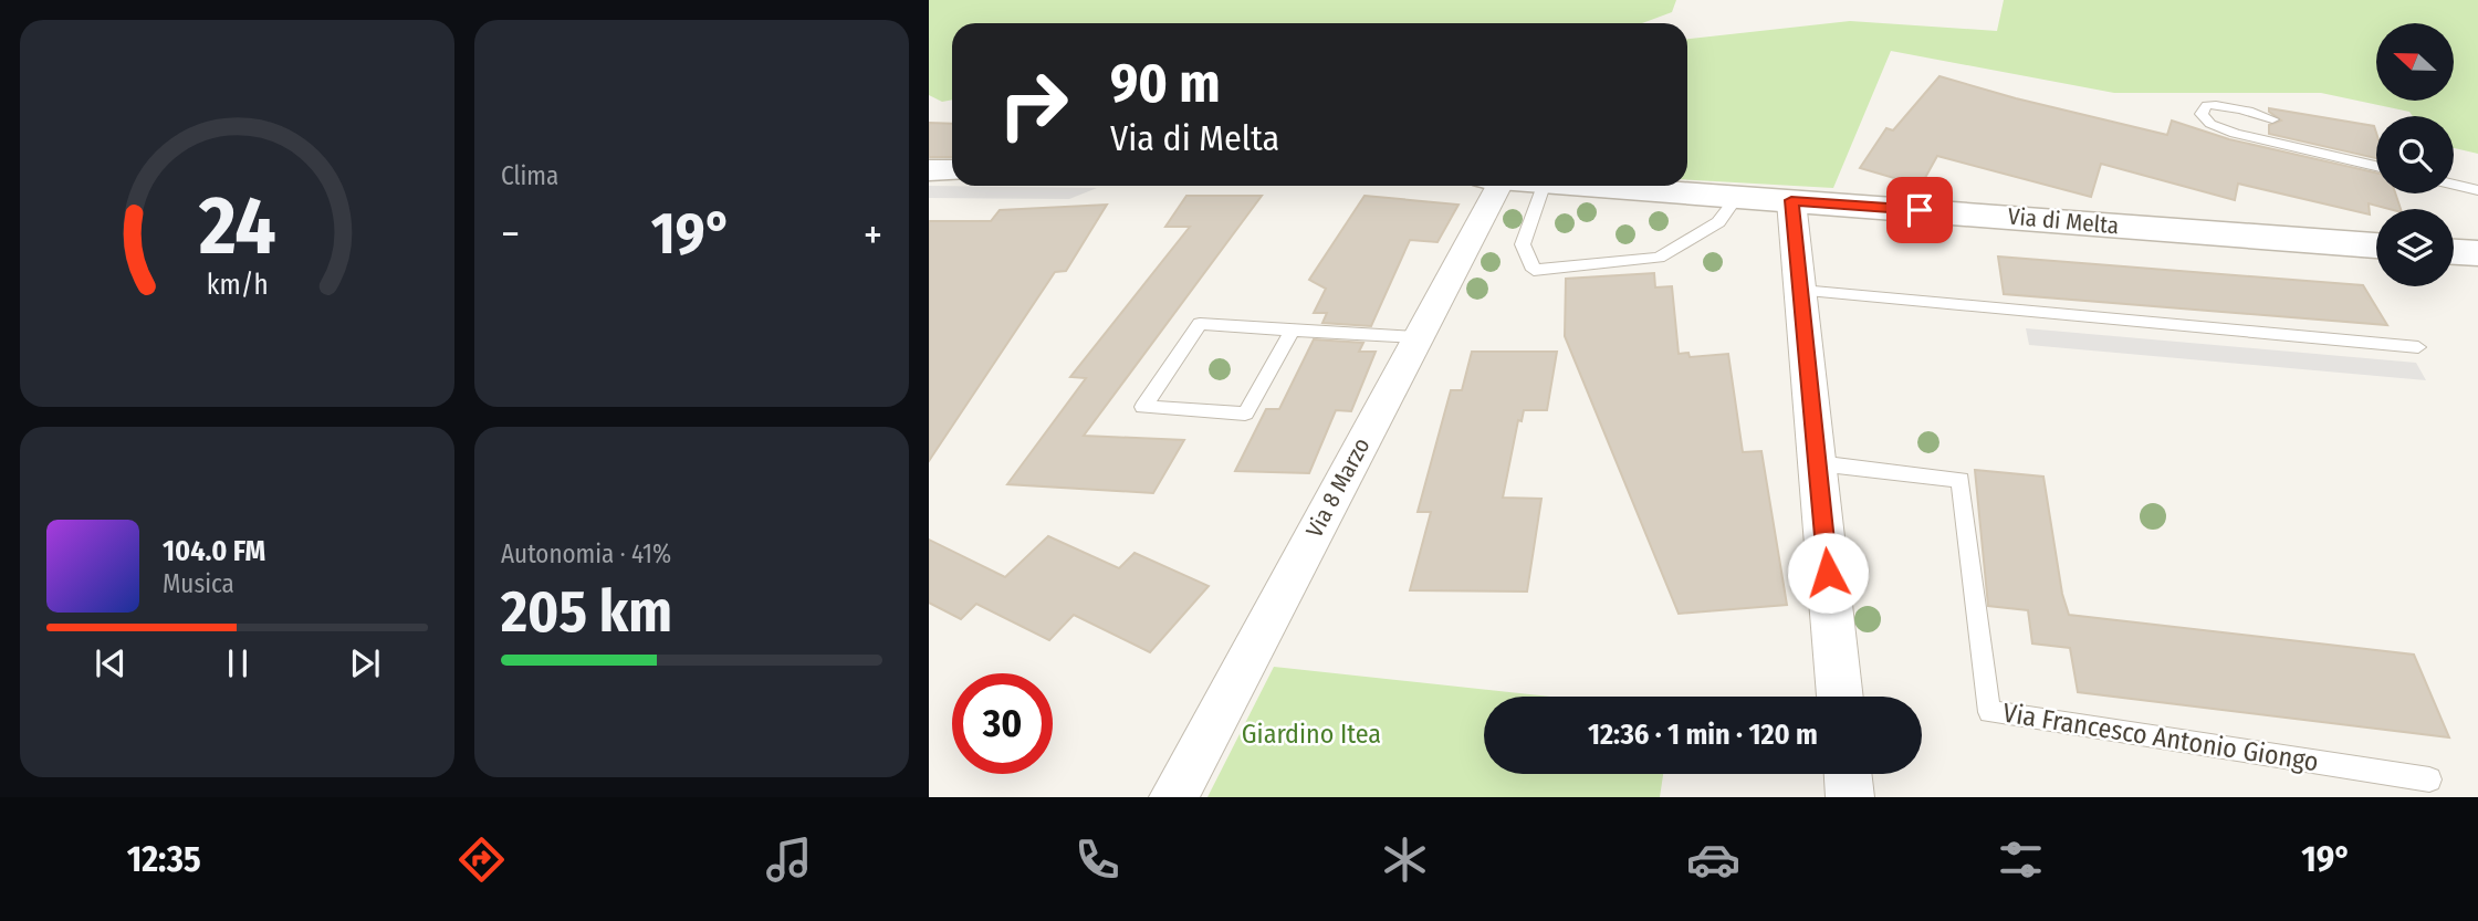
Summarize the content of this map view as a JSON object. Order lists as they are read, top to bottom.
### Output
{
  "streets": {
    "street": ["Via di Melta", "Via 8 Marzo"],
    "lane": ["Via Francesco Antonio Giongo"]
  },
  "parks": ["Giardino Itea"],
  "north": "left",
  "page": {
    "tile": [
      "Clima",
      ["Autonomia · 41%", "205 km"]
    ],
    "turn": ["90 m", "Via di Melta"],
    "heat": ["−", "19°", "+"],
    "song": ["104.0 FM", "Musica"],
    "limit": "30",
    "trip": "12:36 · 1 min · 120 m",
    "tabs": ["12:35", "19°"],
    "gauge": ["24", "km/h"]
  }
}
